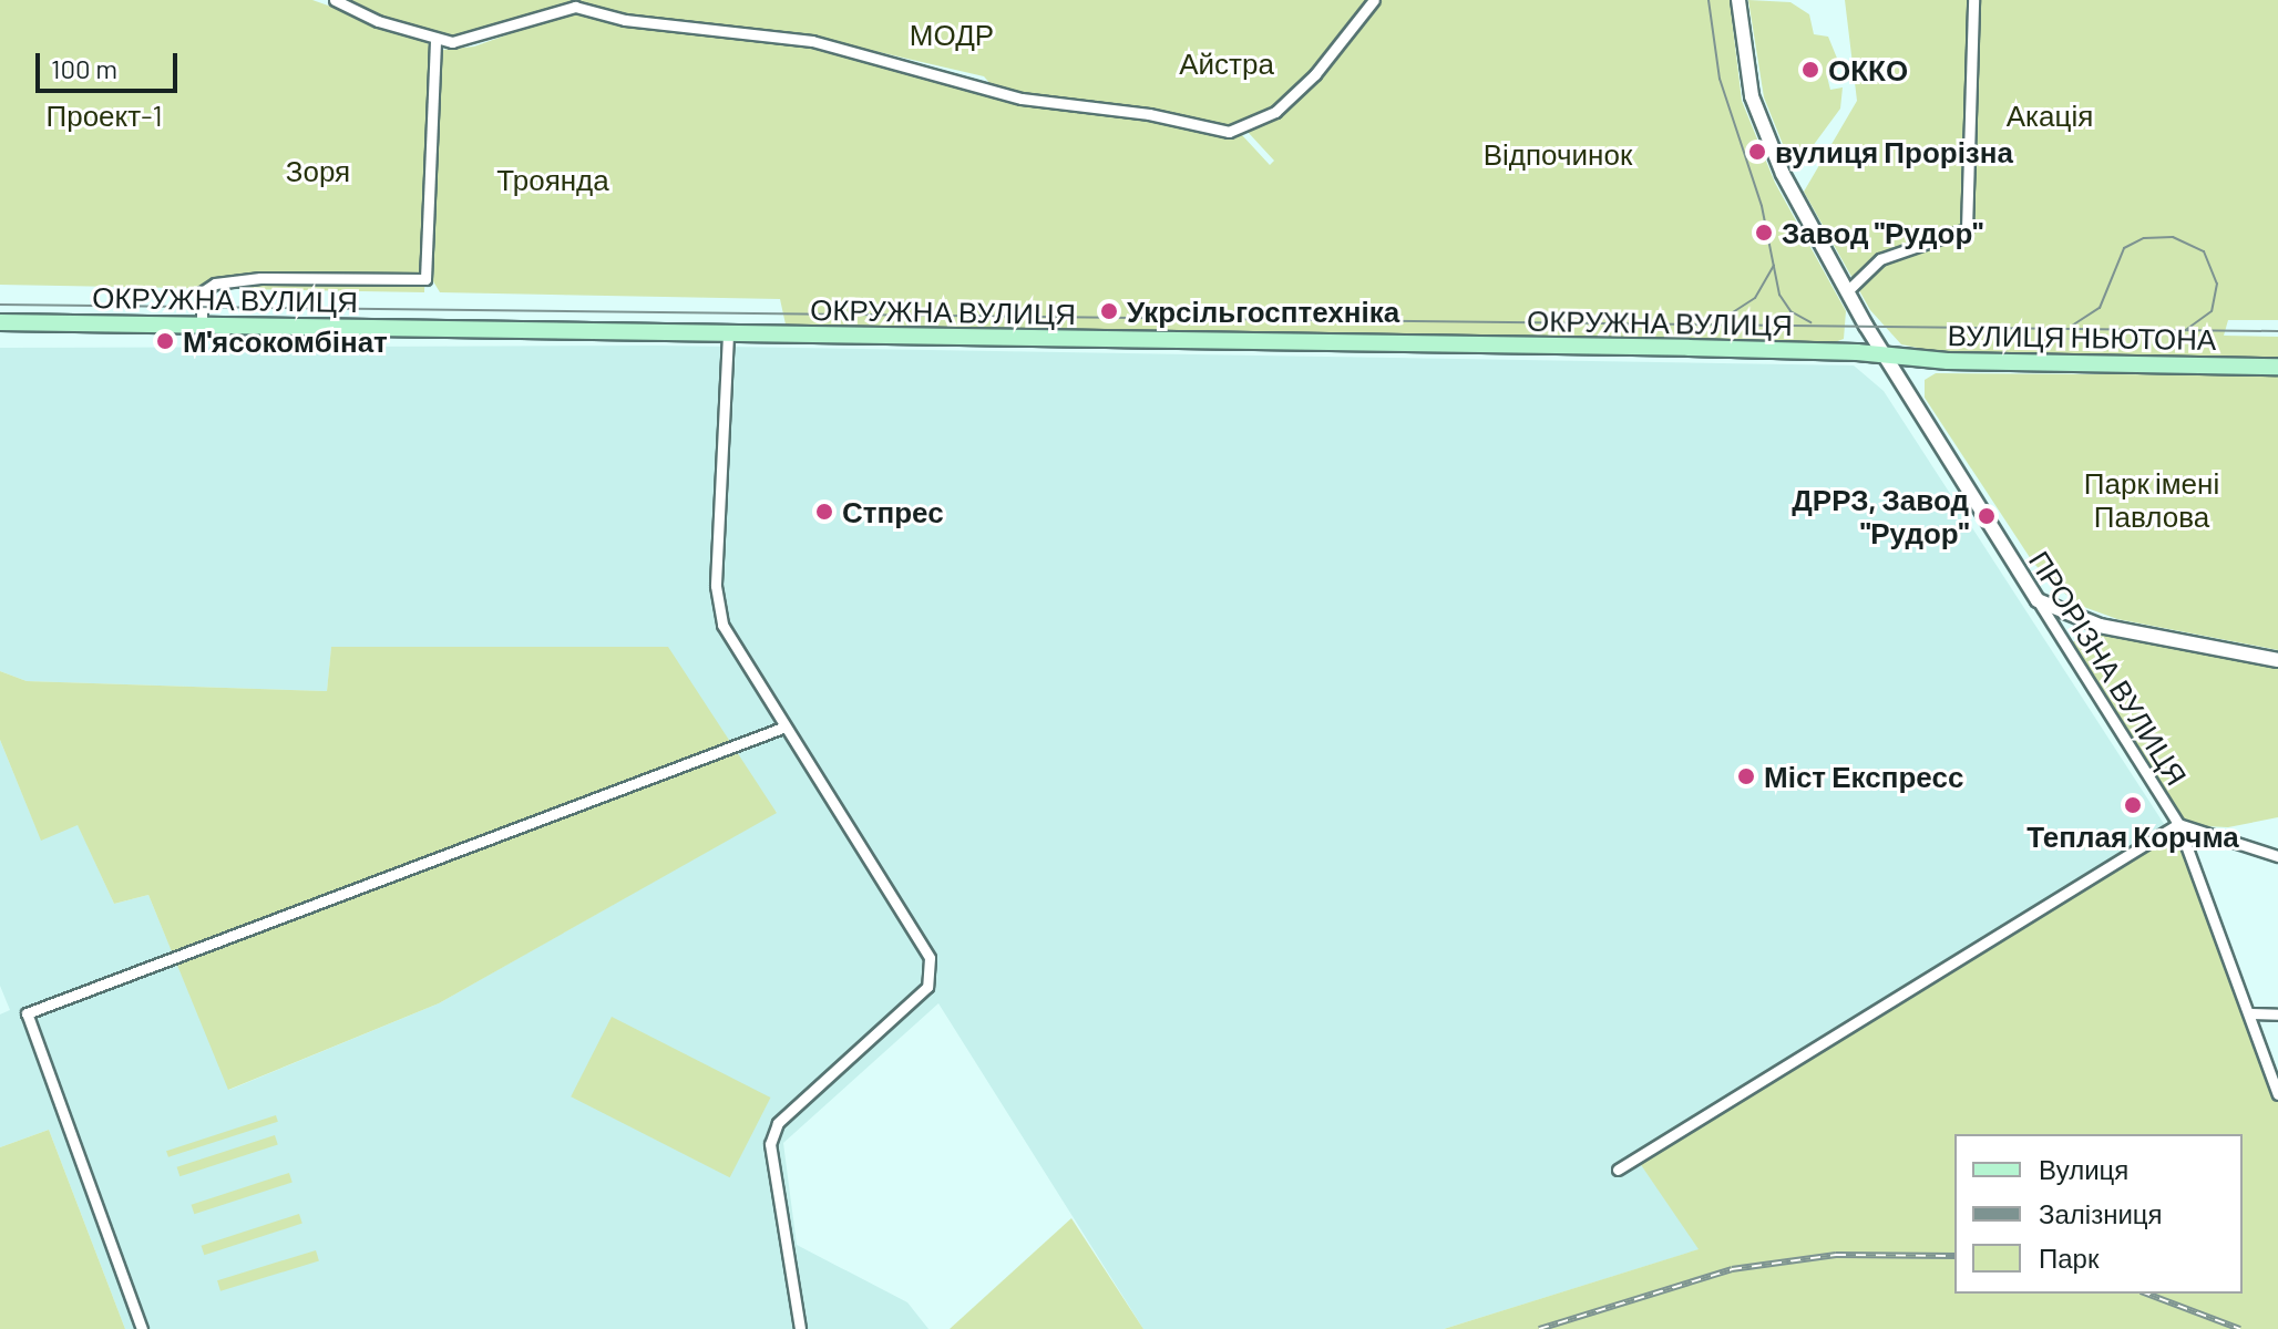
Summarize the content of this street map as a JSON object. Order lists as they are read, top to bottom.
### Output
{
  "streets": {
    "main road": ["ОКРУЖНА ВУЛИЦЯ", "ВУЛИЦЯ НЬЮТОНА"],
    "street": ["ПРОРІЗНА ВУЛИЦЯ"]
  },
  "crossings": [
    ["ОКРУЖНА ВУЛИЦЯ", "ВУЛИЦЯ НЬЮТОНА"],
    ["ОКРУЖНА ВУЛИЦЯ", "ПРОРІЗНА ВУЛИЦЯ"],
    ["ВУЛИЦЯ НЬЮТОНА", "ПРОРІЗНА ВУЛИЦЯ"]
  ],
  "parks": [
    "МОДР",
    "Айстра",
    "Проект-1",
    "Акація",
    "Відпочинок",
    "Зоря",
    "Троянда",
    "Парк імені Павлова"
  ],
  "places": [
    "ОККО",
    "вулиця Прорізна",
    "Завод \"Рудор\"",
    "Укрсільгосптехніка",
    "М'ясокомбінат",
    "Стпрес",
    "ДРРЗ, Завод \"Рудор\"",
    "Міст Експресс",
    "Теплая Корчма"
  ],
  "legend": ["Вулиця", "Залізниця", "Парк"],
  "scale_bar": "100 m"
}
